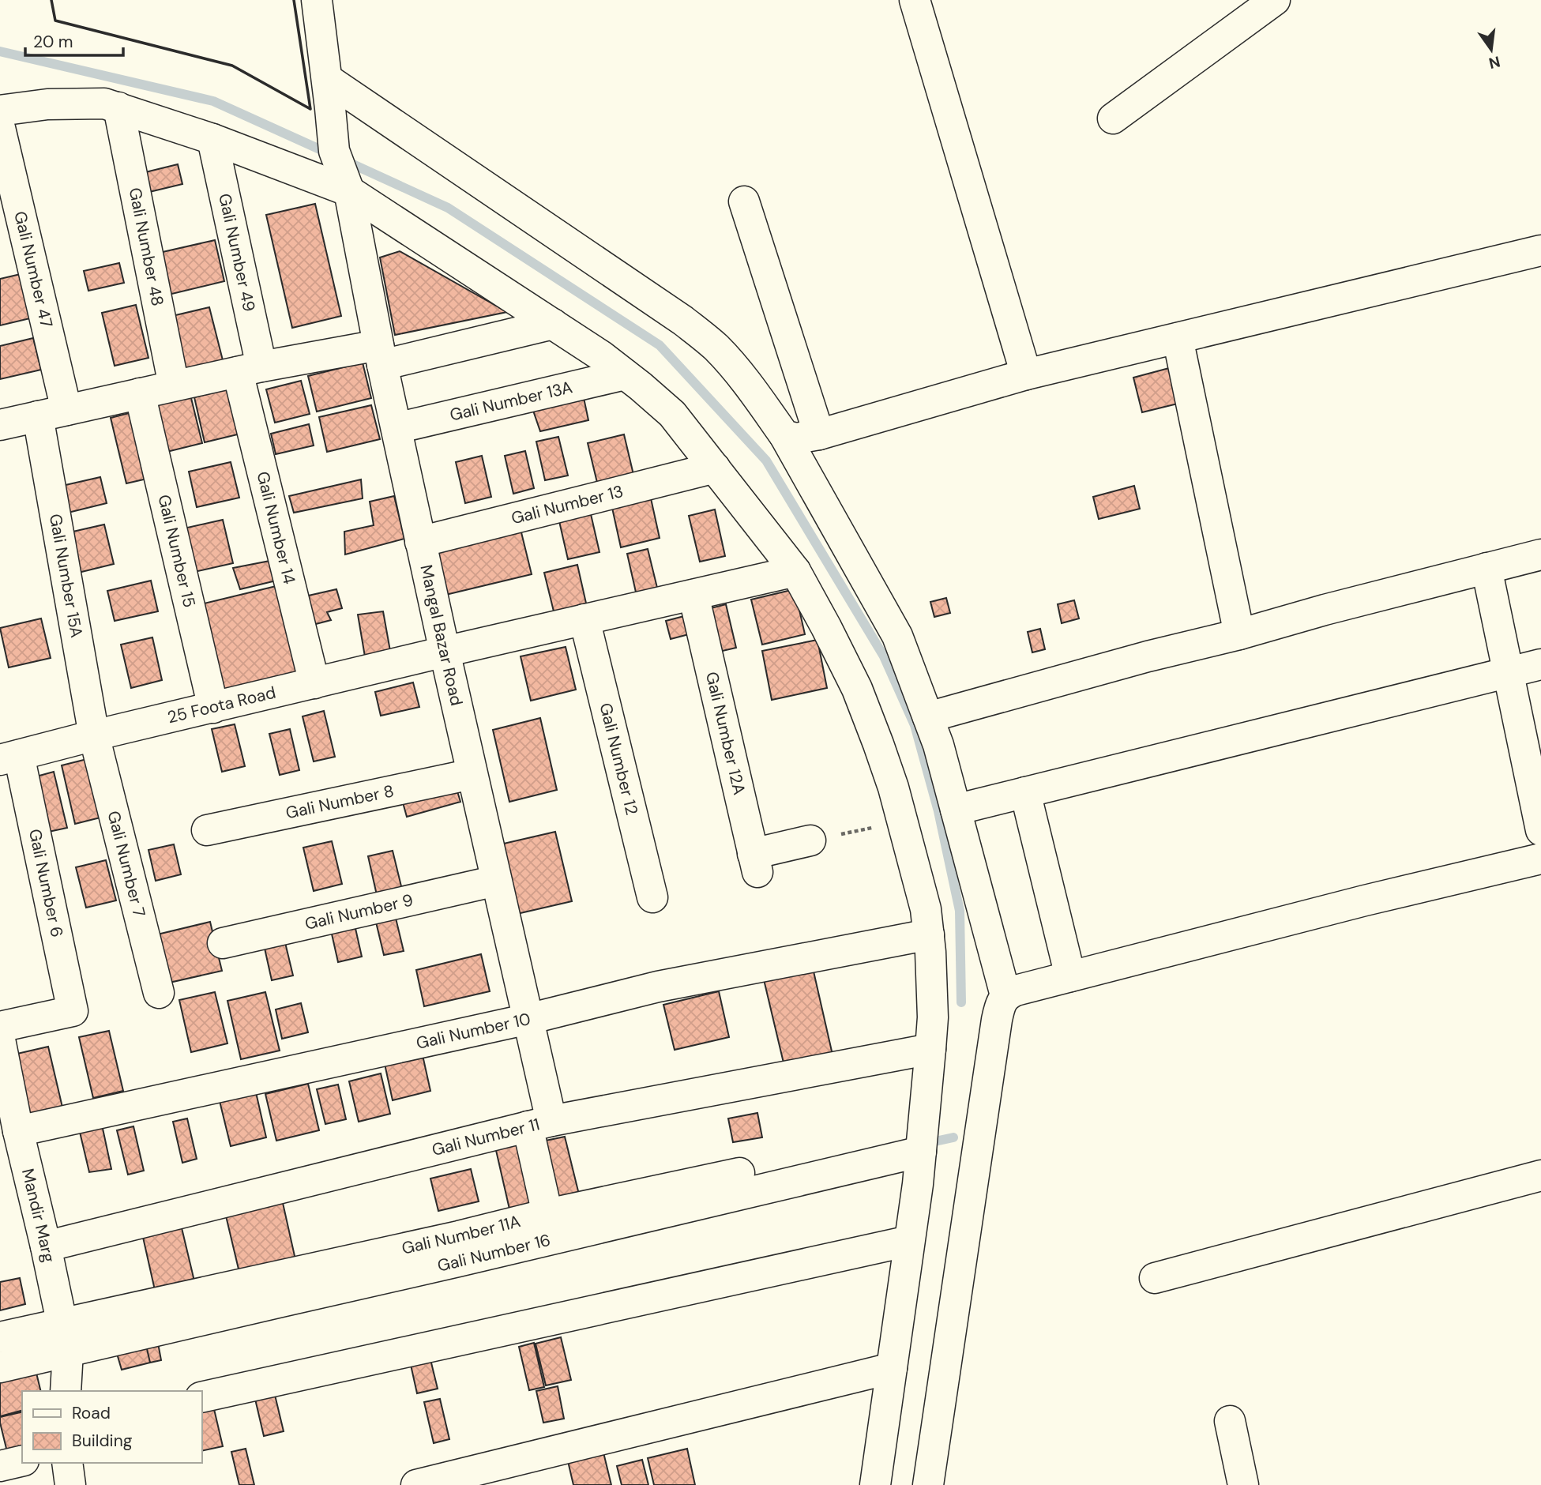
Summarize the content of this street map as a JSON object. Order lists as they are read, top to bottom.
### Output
{
  "streets": {
    "street": [
      "Gali Number 48",
      "Gali Number 49",
      "Gali Number 47",
      "Gali Number 13A",
      "Gali Number 13",
      "Gali Number 14",
      "Gali Number 15",
      "Gali Number 15A",
      "Mangal Bazar Road",
      "25 Foota Road",
      "Gali Number 12A",
      "Gali Number 12",
      "Gali Number 8",
      "Gali Number 7",
      "Gali Number 6",
      "Gali Number 9",
      "Gali Number 10",
      "Gali Number 11",
      "Mandir Marg",
      "Gali Number 11A",
      "Gali Number 16"
    ]
  },
  "crossings": [
    ["Gali Number 49", "Gali Number 14"],
    ["Gali Number 47", "Gali Number 15A"],
    ["Gali Number 13A", "Mangal Bazar Road"],
    ["Gali Number 13", "Mangal Bazar Road"],
    ["Gali Number 14", "25 Foota Road"],
    ["Gali Number 15", "25 Foota Road"],
    ["Gali Number 15A", "25 Foota Road"],
    ["Gali Number 15A", "Gali Number 7"],
    ["Mangal Bazar Road", "25 Foota Road"],
    ["Mangal Bazar Road", "Gali Number 8"],
    ["Mangal Bazar Road", "Gali Number 9"],
    ["Mangal Bazar Road", "Gali Number 10"],
    ["Mangal Bazar Road", "Gali Number 11"],
    ["Mangal Bazar Road", "Gali Number 11A"],
    ["25 Foota Road", "Gali Number 12A"],
    ["25 Foota Road", "Gali Number 12"],
    ["25 Foota Road", "Gali Number 7"],
    ["25 Foota Road", "Gali Number 6"],
    ["Gali Number 10", "Mandir Marg"],
    ["Gali Number 11", "Mandir Marg"],
    ["Mandir Marg", "Gali Number 11A"],
    ["Mandir Marg", "Gali Number 16"],
    ["Gali Number 11A", "Gali Number 16"]
  ],
  "legend": ["Road", "Building"],
  "scale_bar": "20 m",
  "north": "bottom"
}
